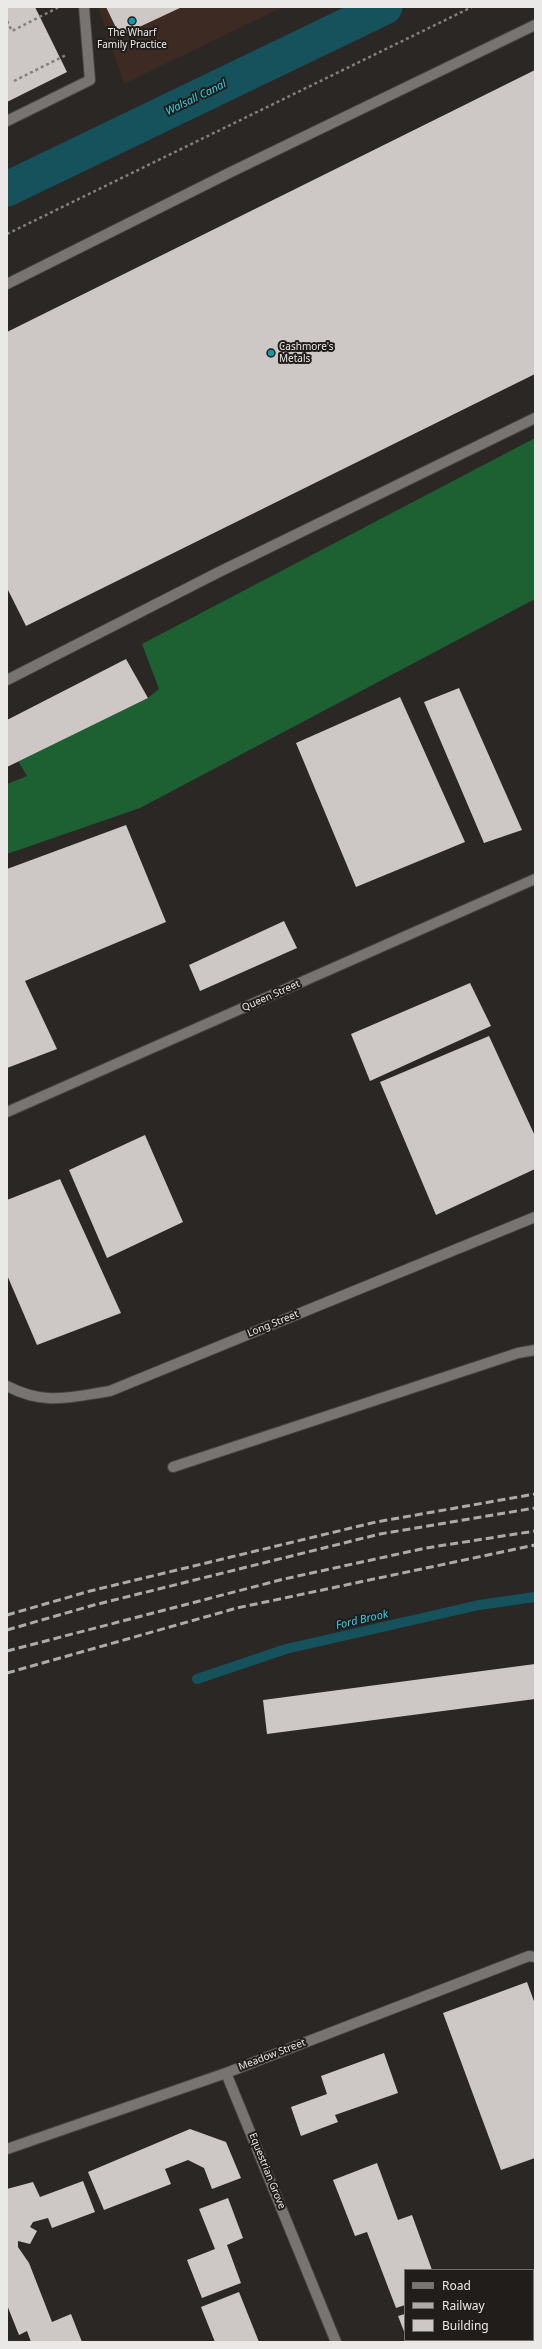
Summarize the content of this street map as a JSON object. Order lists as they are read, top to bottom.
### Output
{
  "streets": {
    "street": [
      "Queen Street",
      "Long Street",
      "Meadow Street",
      "Equestrian Grove"
    ]
  },
  "crossings": [
    ["Meadow Street", "Equestrian Grove"]
  ],
  "water": ["Walsall Canal", "Ford Brook"],
  "places": ["The Wharf Family Practice", "Cashmore's Metals"],
  "legend": ["Road", "Railway", "Building"]
}
